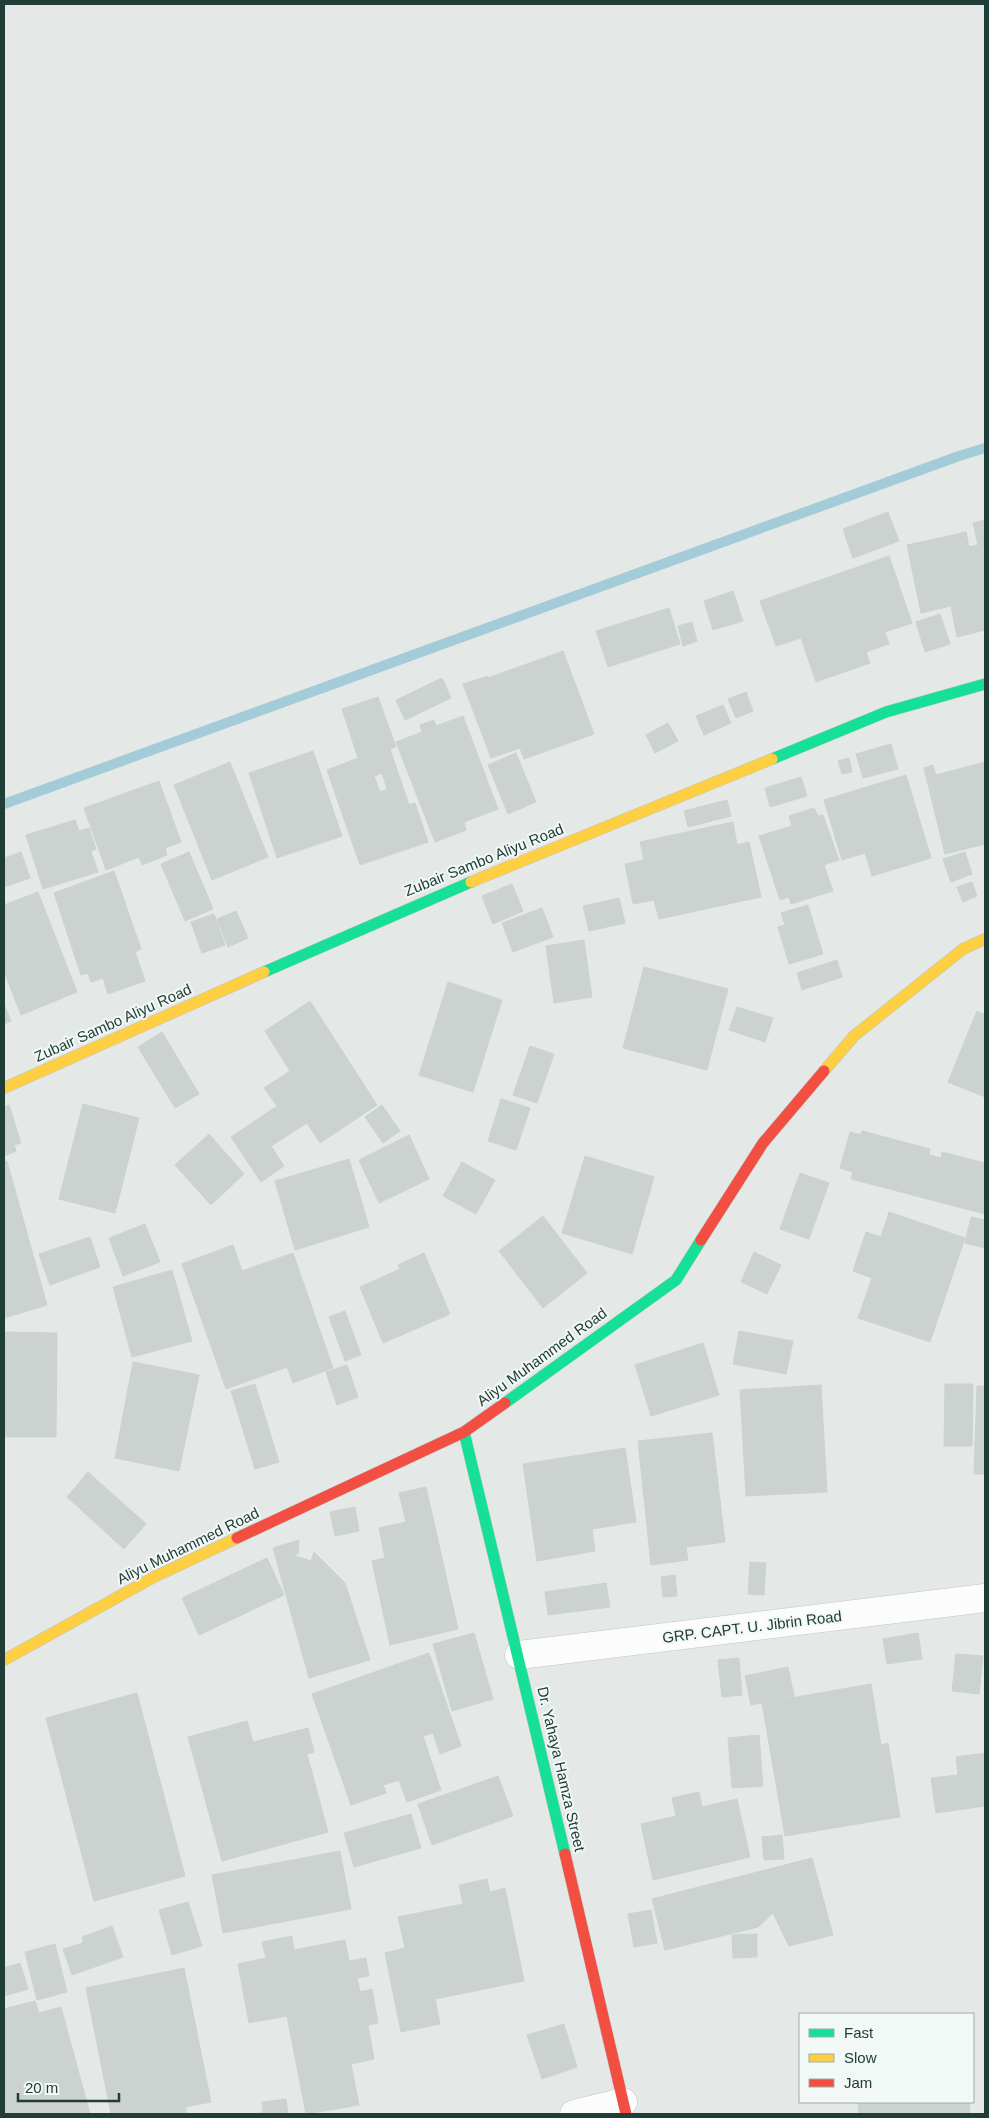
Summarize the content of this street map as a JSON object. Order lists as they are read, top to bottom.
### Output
{
  "streets": {
    "street": [
      "Zubair Sambo Aliyu Road",
      "Aliyu Muhammed Road",
      "GRP. CAPT. U. Jibrin Road",
      "Dr. Yahaya Hamza Street"
    ]
  },
  "crossings": [
    ["Aliyu Muhammed Road", "Dr. Yahaya Hamza Street"],
    ["GRP. CAPT. U. Jibrin Road", "Dr. Yahaya Hamza Street"]
  ],
  "legend": ["Fast", "Slow", "Jam"],
  "scale_bar": "20 m"
}
